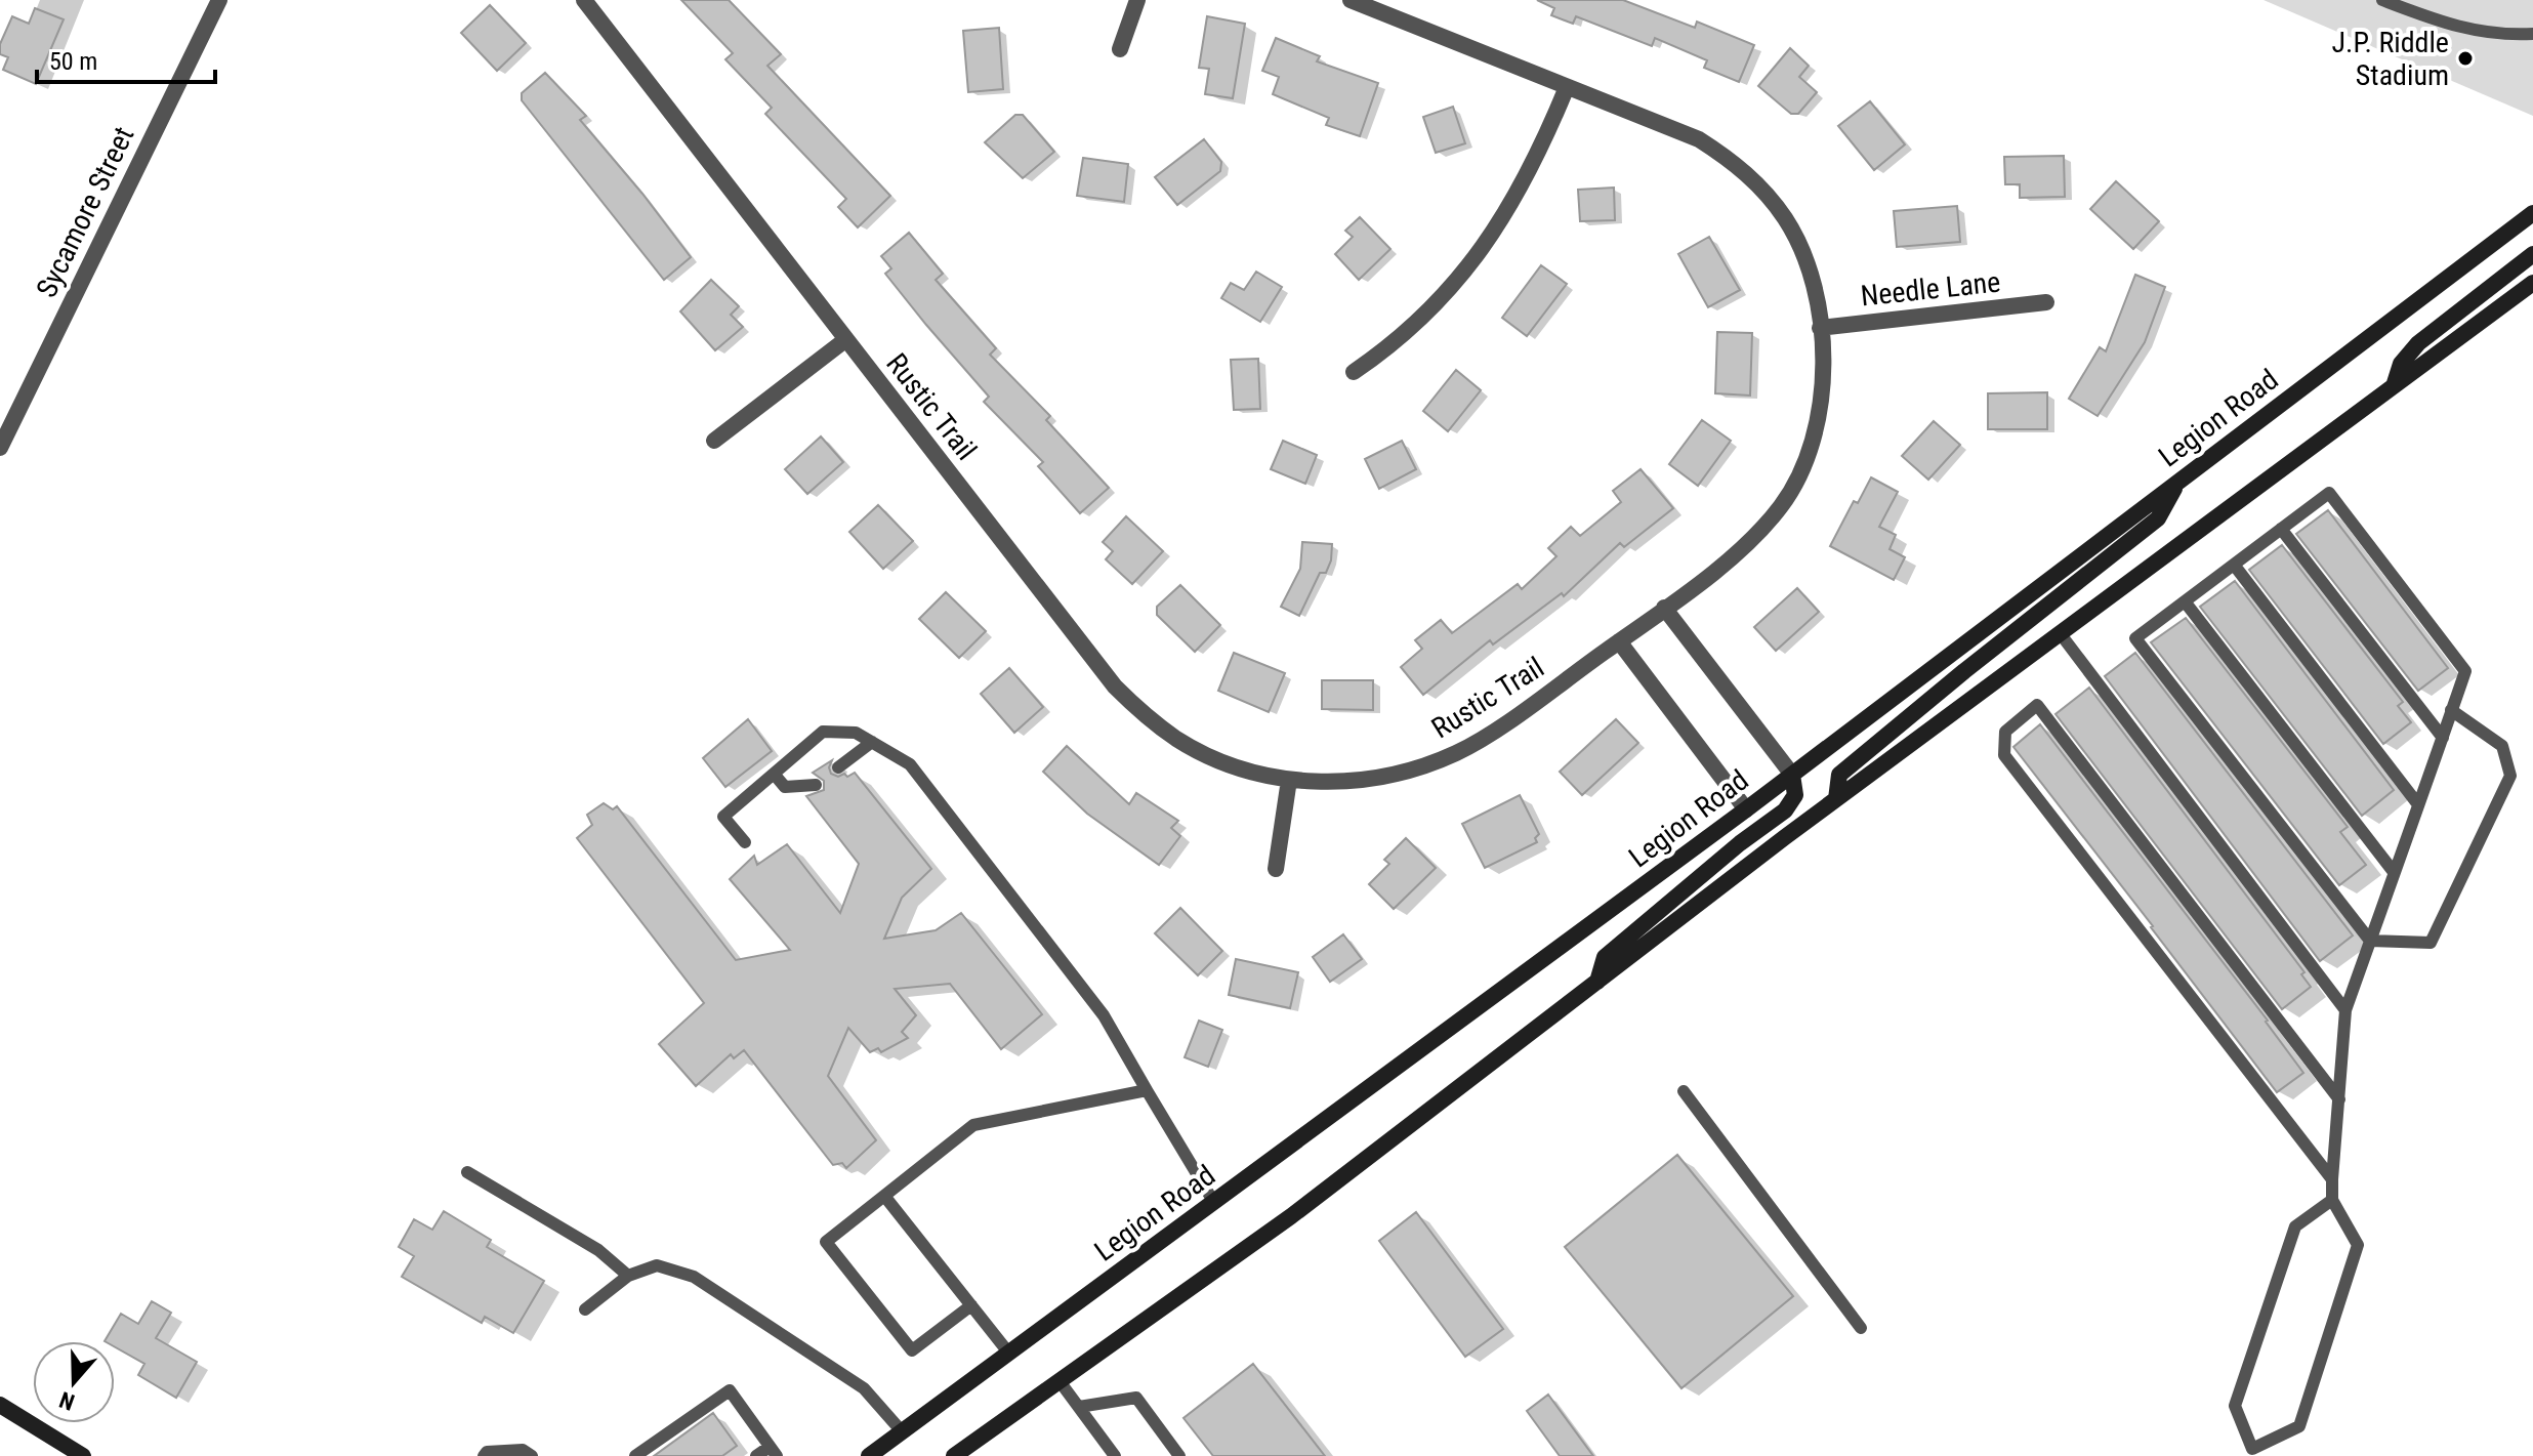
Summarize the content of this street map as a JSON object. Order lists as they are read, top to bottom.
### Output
{
  "streets": {
    "main road": ["Legion Road"],
    "street": ["Sycamore Street", "Needle Lane", "Rustic Trail"]
  },
  "crossings": [
    ["Needle Lane", "Rustic Trail"]
  ],
  "places": ["J.P. Riddle Stadium"],
  "scale_bar": "50 m",
  "north": "bottom"
}
